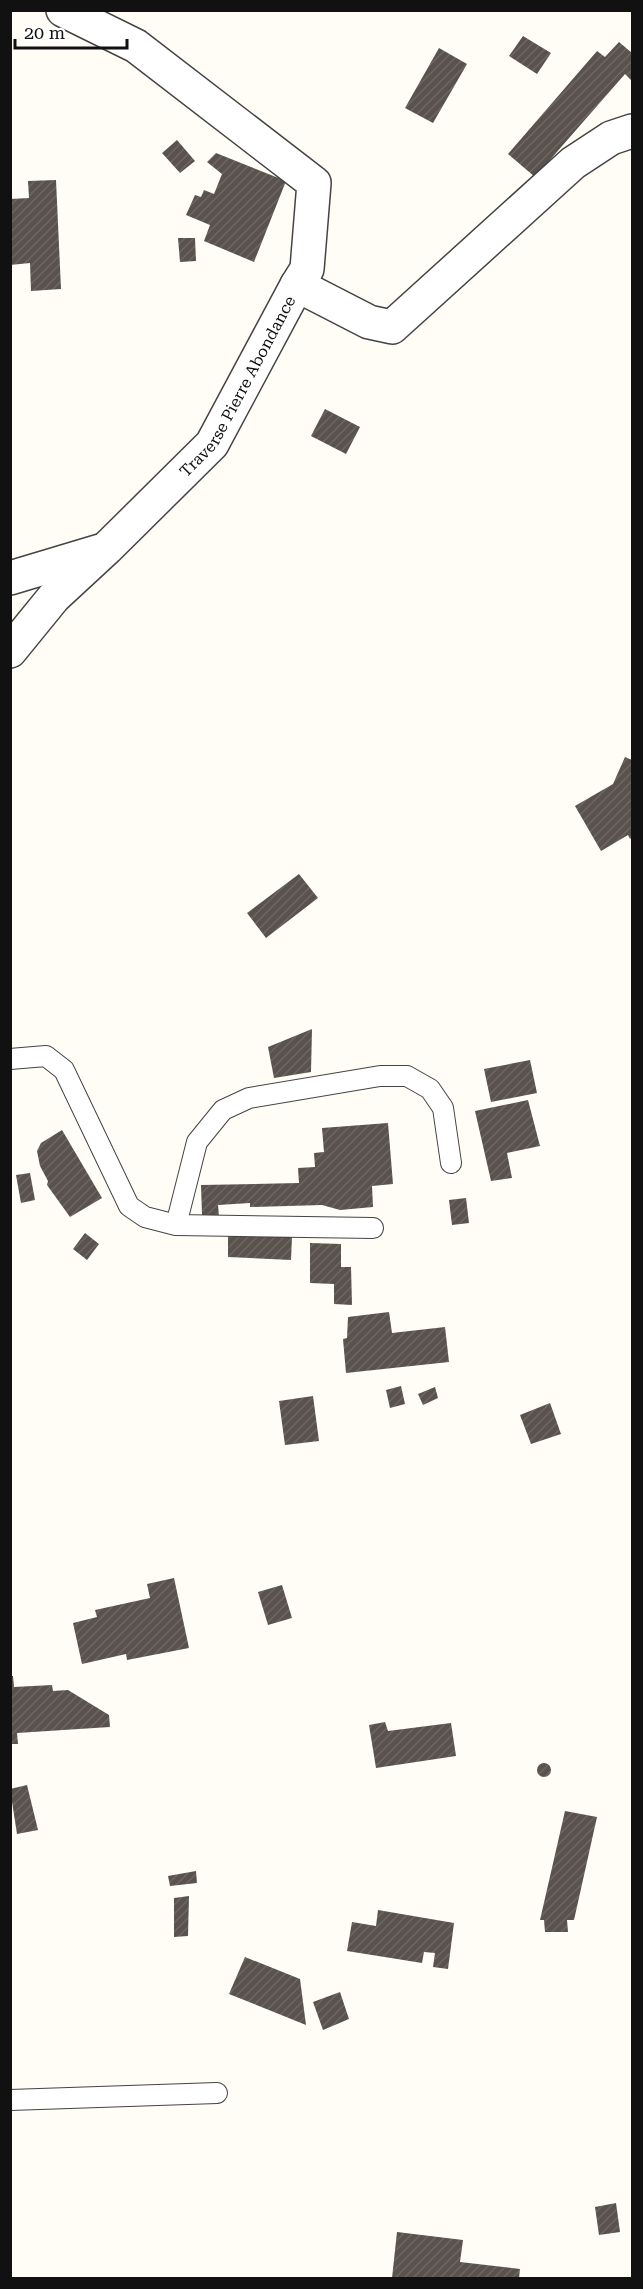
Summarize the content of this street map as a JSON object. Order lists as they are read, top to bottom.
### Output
{
  "streets": {
    "street": ["Traverse Pierre Abondance"]
  },
  "scale_bar": "20 m"
}
